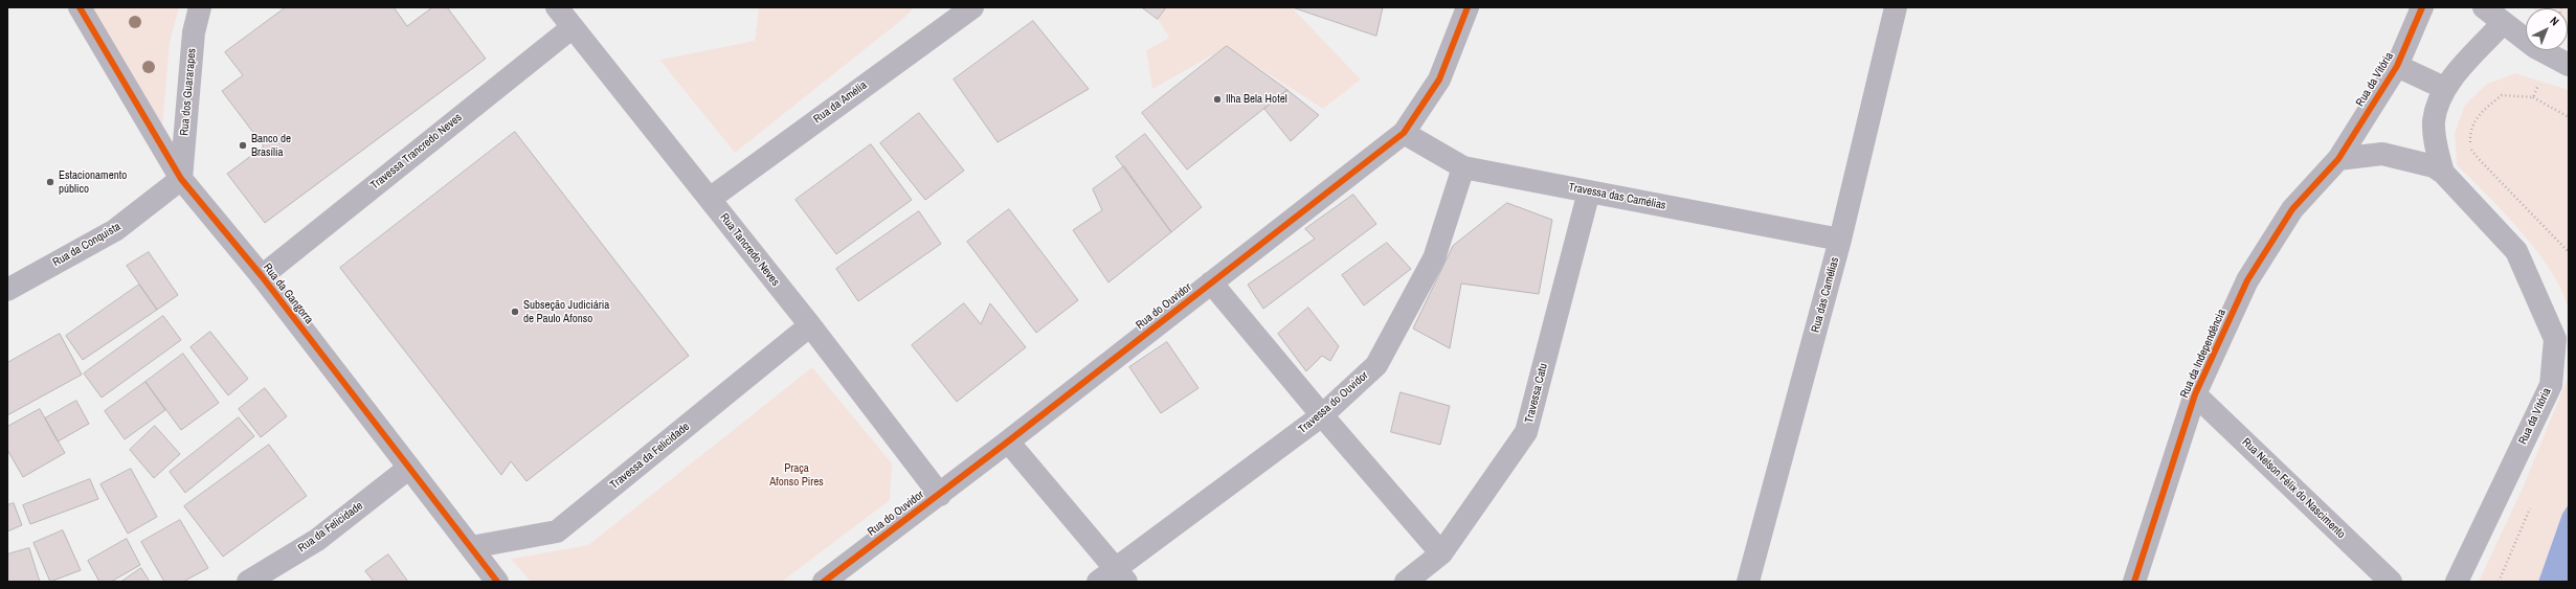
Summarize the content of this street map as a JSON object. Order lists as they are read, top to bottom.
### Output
{
  "streets": {
    "street": [
      "Rua da Vitória",
      "Rua dos Guararapes",
      "Rua da Amélia",
      "Travessa Trancredo Neves",
      "Travessa das Camélias",
      "Rua da Conquista",
      "Rua Tancredo Neves",
      "Rua da Gangorra",
      "Rua das Camélias",
      "Rua do Ouvidor",
      "Rua da Independência",
      "Travessa Catu",
      "Travessa do Ouvidor",
      "Travessa da Felicidade",
      "Rua Nelson Félix do Nascimento",
      "Rua da Felicidade"
    ]
  },
  "crossings": [
    ["Rua da Vitória", "Rua da Independência"],
    ["Rua dos Guararapes", "Rua da Conquista"],
    ["Rua dos Guararapes", "Rua da Gangorra"],
    ["Rua da Amélia", "Rua Tancredo Neves"],
    ["Travessa Trancredo Neves", "Rua Tancredo Neves"],
    ["Travessa Trancredo Neves", "Rua da Gangorra"],
    ["Travessa das Camélias", "Rua das Camélias"],
    ["Travessa das Camélias", "Rua do Ouvidor"],
    ["Travessa das Camélias", "Travessa Catu"],
    ["Travessa das Camélias", "Travessa do Ouvidor"],
    ["Rua da Conquista", "Rua da Gangorra"],
    ["Rua Tancredo Neves", "Rua do Ouvidor"],
    ["Rua Tancredo Neves", "Travessa da Felicidade"],
    ["Rua da Gangorra", "Travessa da Felicidade"],
    ["Rua da Gangorra", "Rua da Felicidade"],
    ["Rua do Ouvidor", "Travessa do Ouvidor"],
    ["Rua da Independência", "Rua Nelson Félix do Nascimento"]
  ],
  "parks": ["Praça Afonso Pires"],
  "places": [
    "Ilha Bela Hotel",
    "Banco de Brasília",
    "Estacionamento público",
    "Subseção Judiciária de Paulo Afonso"
  ],
  "north": "top right"
}
